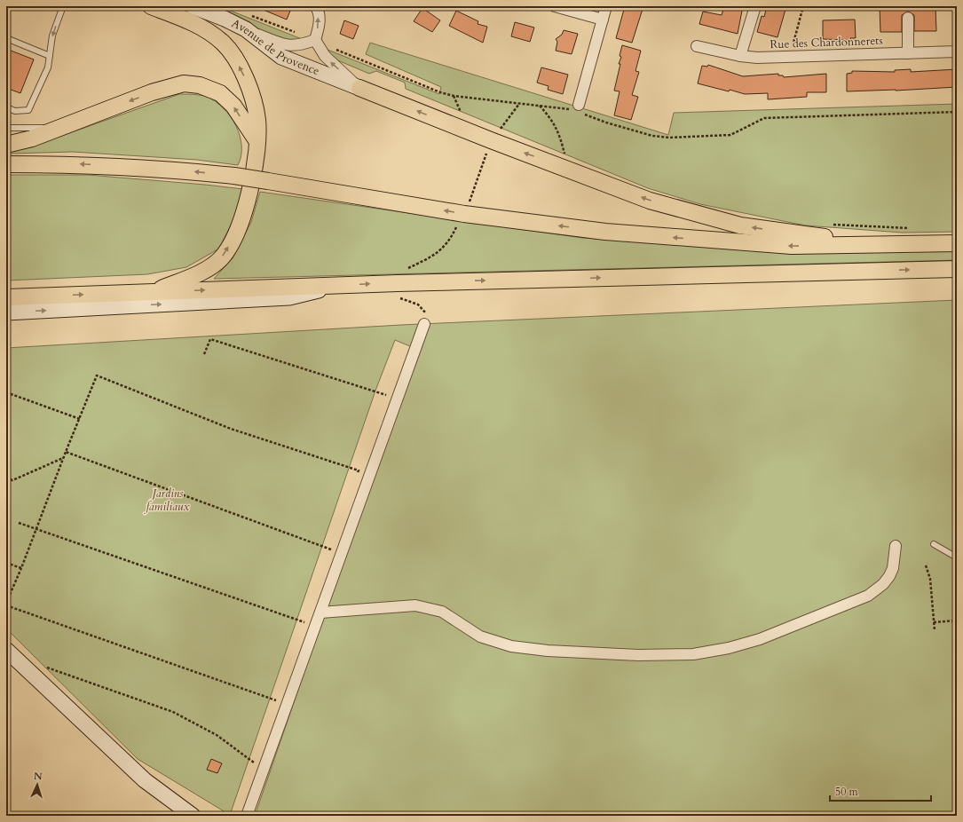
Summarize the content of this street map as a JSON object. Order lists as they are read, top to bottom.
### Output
{
  "streets": {
    "street": ["Rue des Chardonnerets", "Avenue de Provence"]
  },
  "parks": ["Jardins familiaux"],
  "scale_bar": "50 m",
  "north": "top"
}
